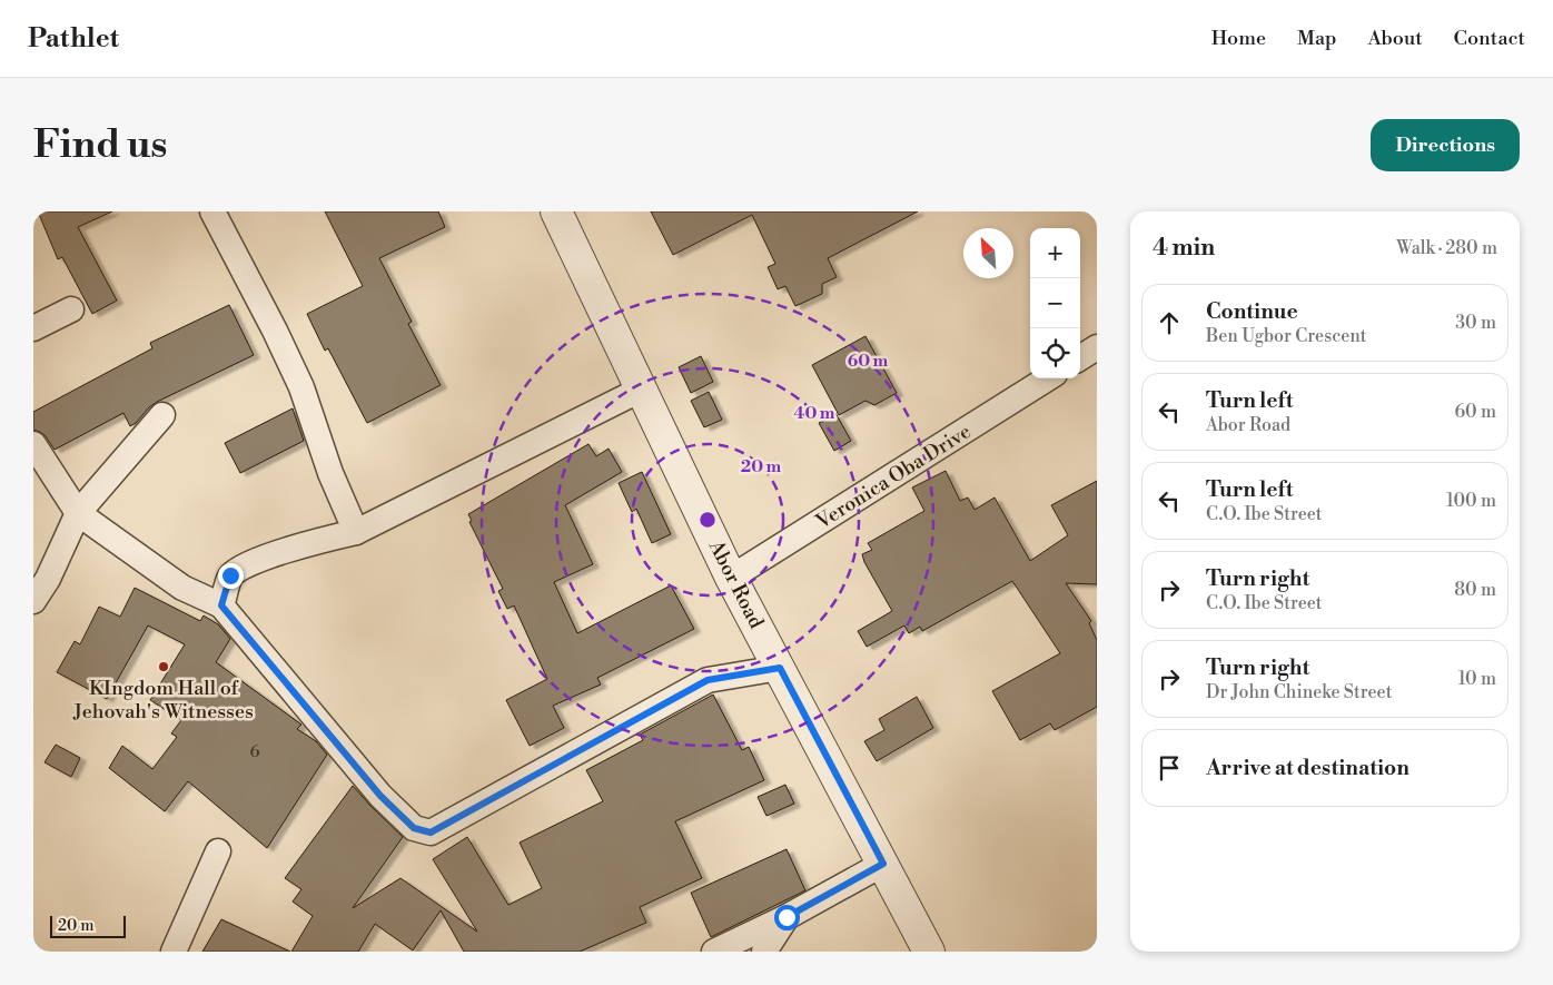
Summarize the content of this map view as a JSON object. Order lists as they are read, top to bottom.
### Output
{
  "streets": {
    "street": ["Veronica Oba Drive", "Abor Road"]
  },
  "crossings": [
    ["Veronica Oba Drive", "Abor Road"]
  ],
  "places": ["KIngdom Hall of Jehovah's Witnesses"],
  "house_numbers": ["6"],
  "scale_bar": "20 m",
  "north": "top left",
  "page": {
    "header": "Pathlet",
    "nav": [
      "Home",
      "Map",
      "About",
      "Contact"
    ],
    "buttons": "Directions",
    "title": "Find us",
    "heading": ["4 min", "Walk · 280 m"],
    "map_buttons": ["+", "−"],
    "list": [
      ["Continue", "Ben Ugbor Crescent", "30 m"],
      ["Turn left", "Abor Road", "60 m"],
      ["Turn left", "C.O. Ibe Street", "100 m"],
      ["Turn right", "C.O. Ibe Street", "80 m"],
      ["Turn right", "Dr John Chineke Street", "10 m"],
      "Arrive at destination"
    ],
    "scale": "20 m"
  },
  "rings": ["60 m", "40 m", "20 m"]
}
